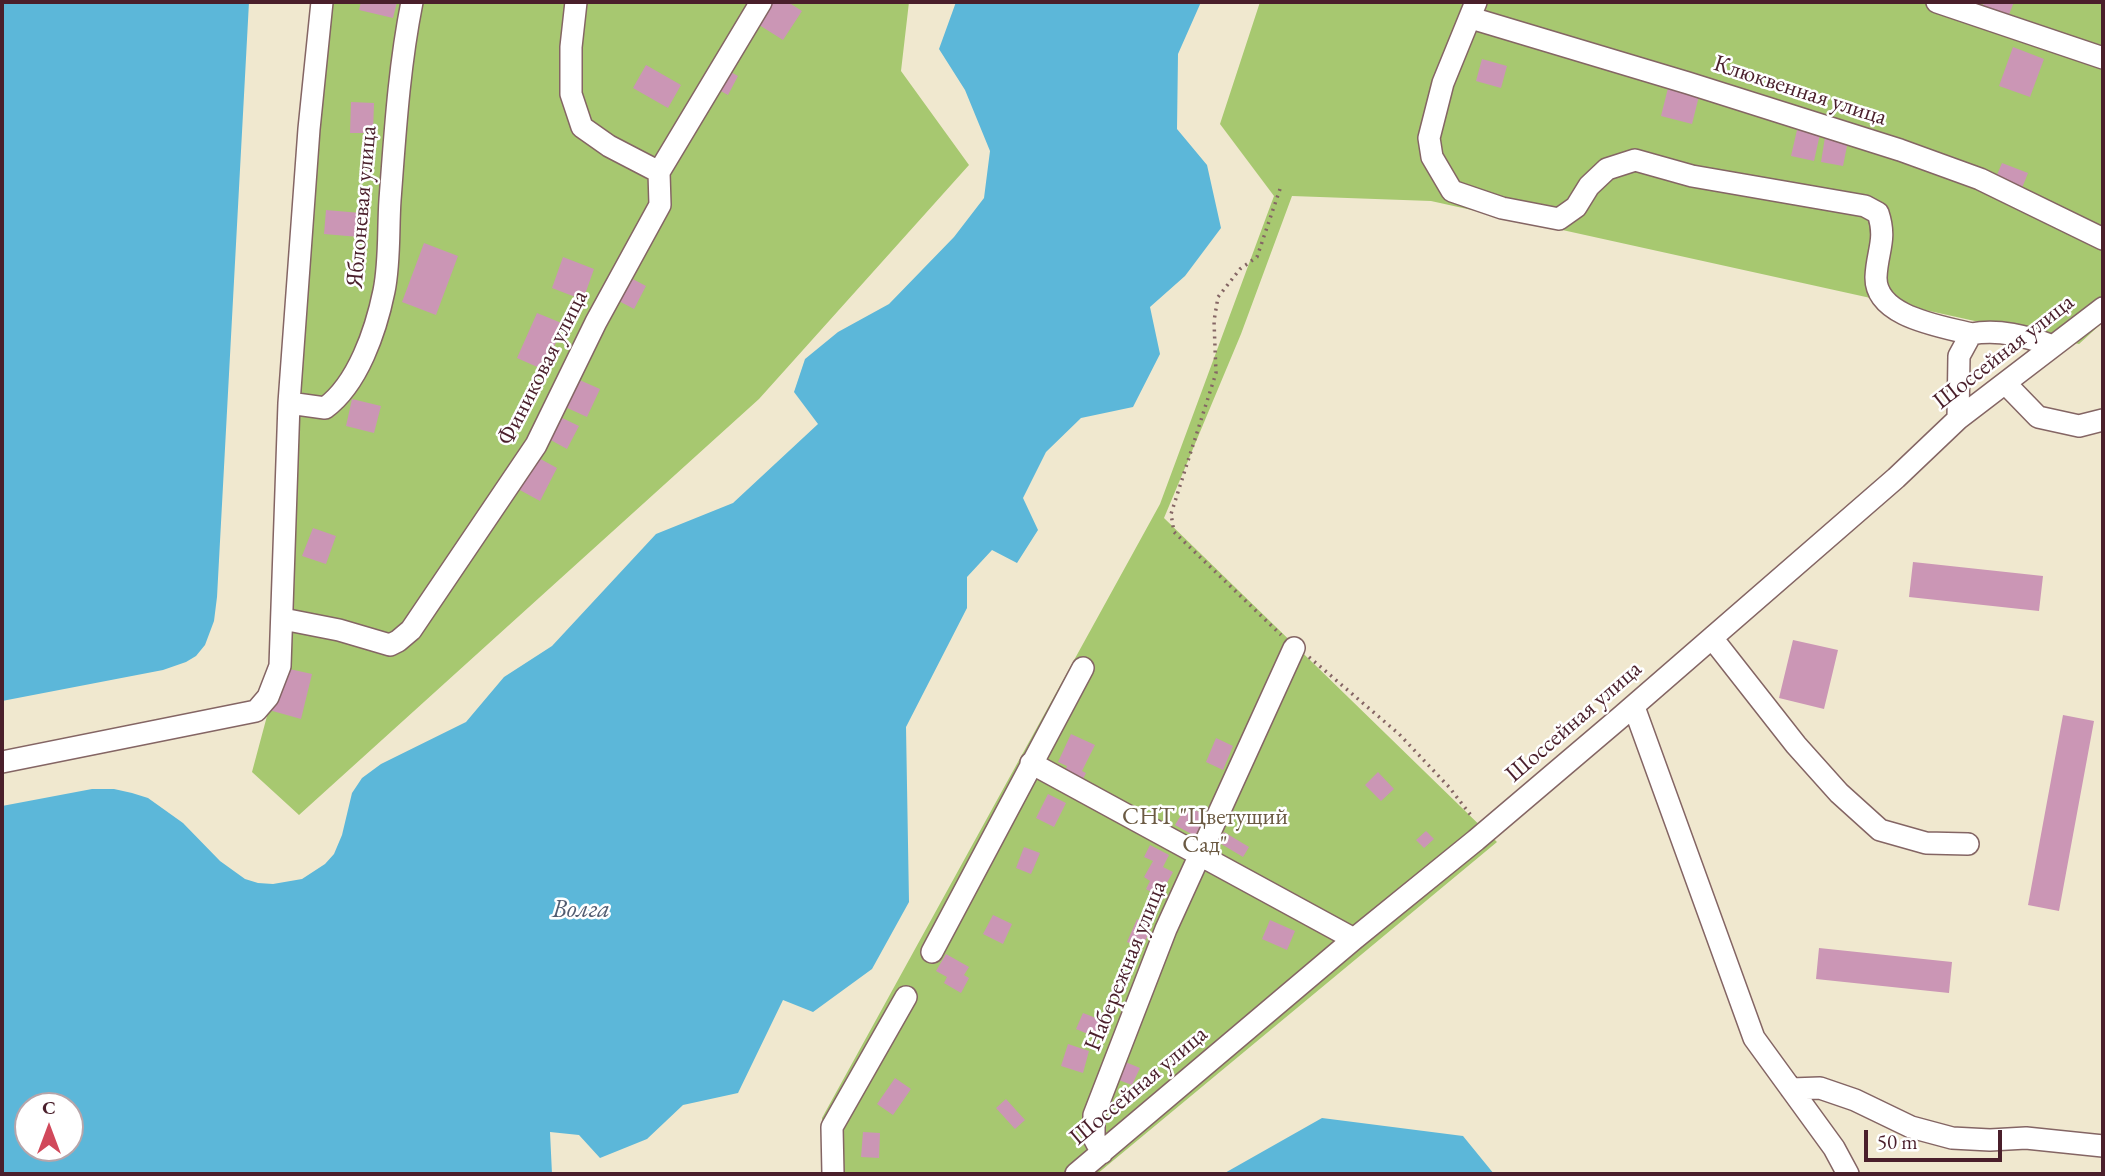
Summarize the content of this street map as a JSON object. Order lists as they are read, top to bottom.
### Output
{
  "streets": {
    "street": [
      "Клюквенная улица",
      "Яблоневая улица",
      "Шоссейная улица",
      "Финиковая улица",
      "Набережная улица"
    ]
  },
  "crossings": [
    ["Шоссейная улица", "Набережная улица"]
  ],
  "water": ["Волга"],
  "parks": ["СНТ \"Цветущий Сад\""],
  "scale_bar": "50 m",
  "north": "top"
}
